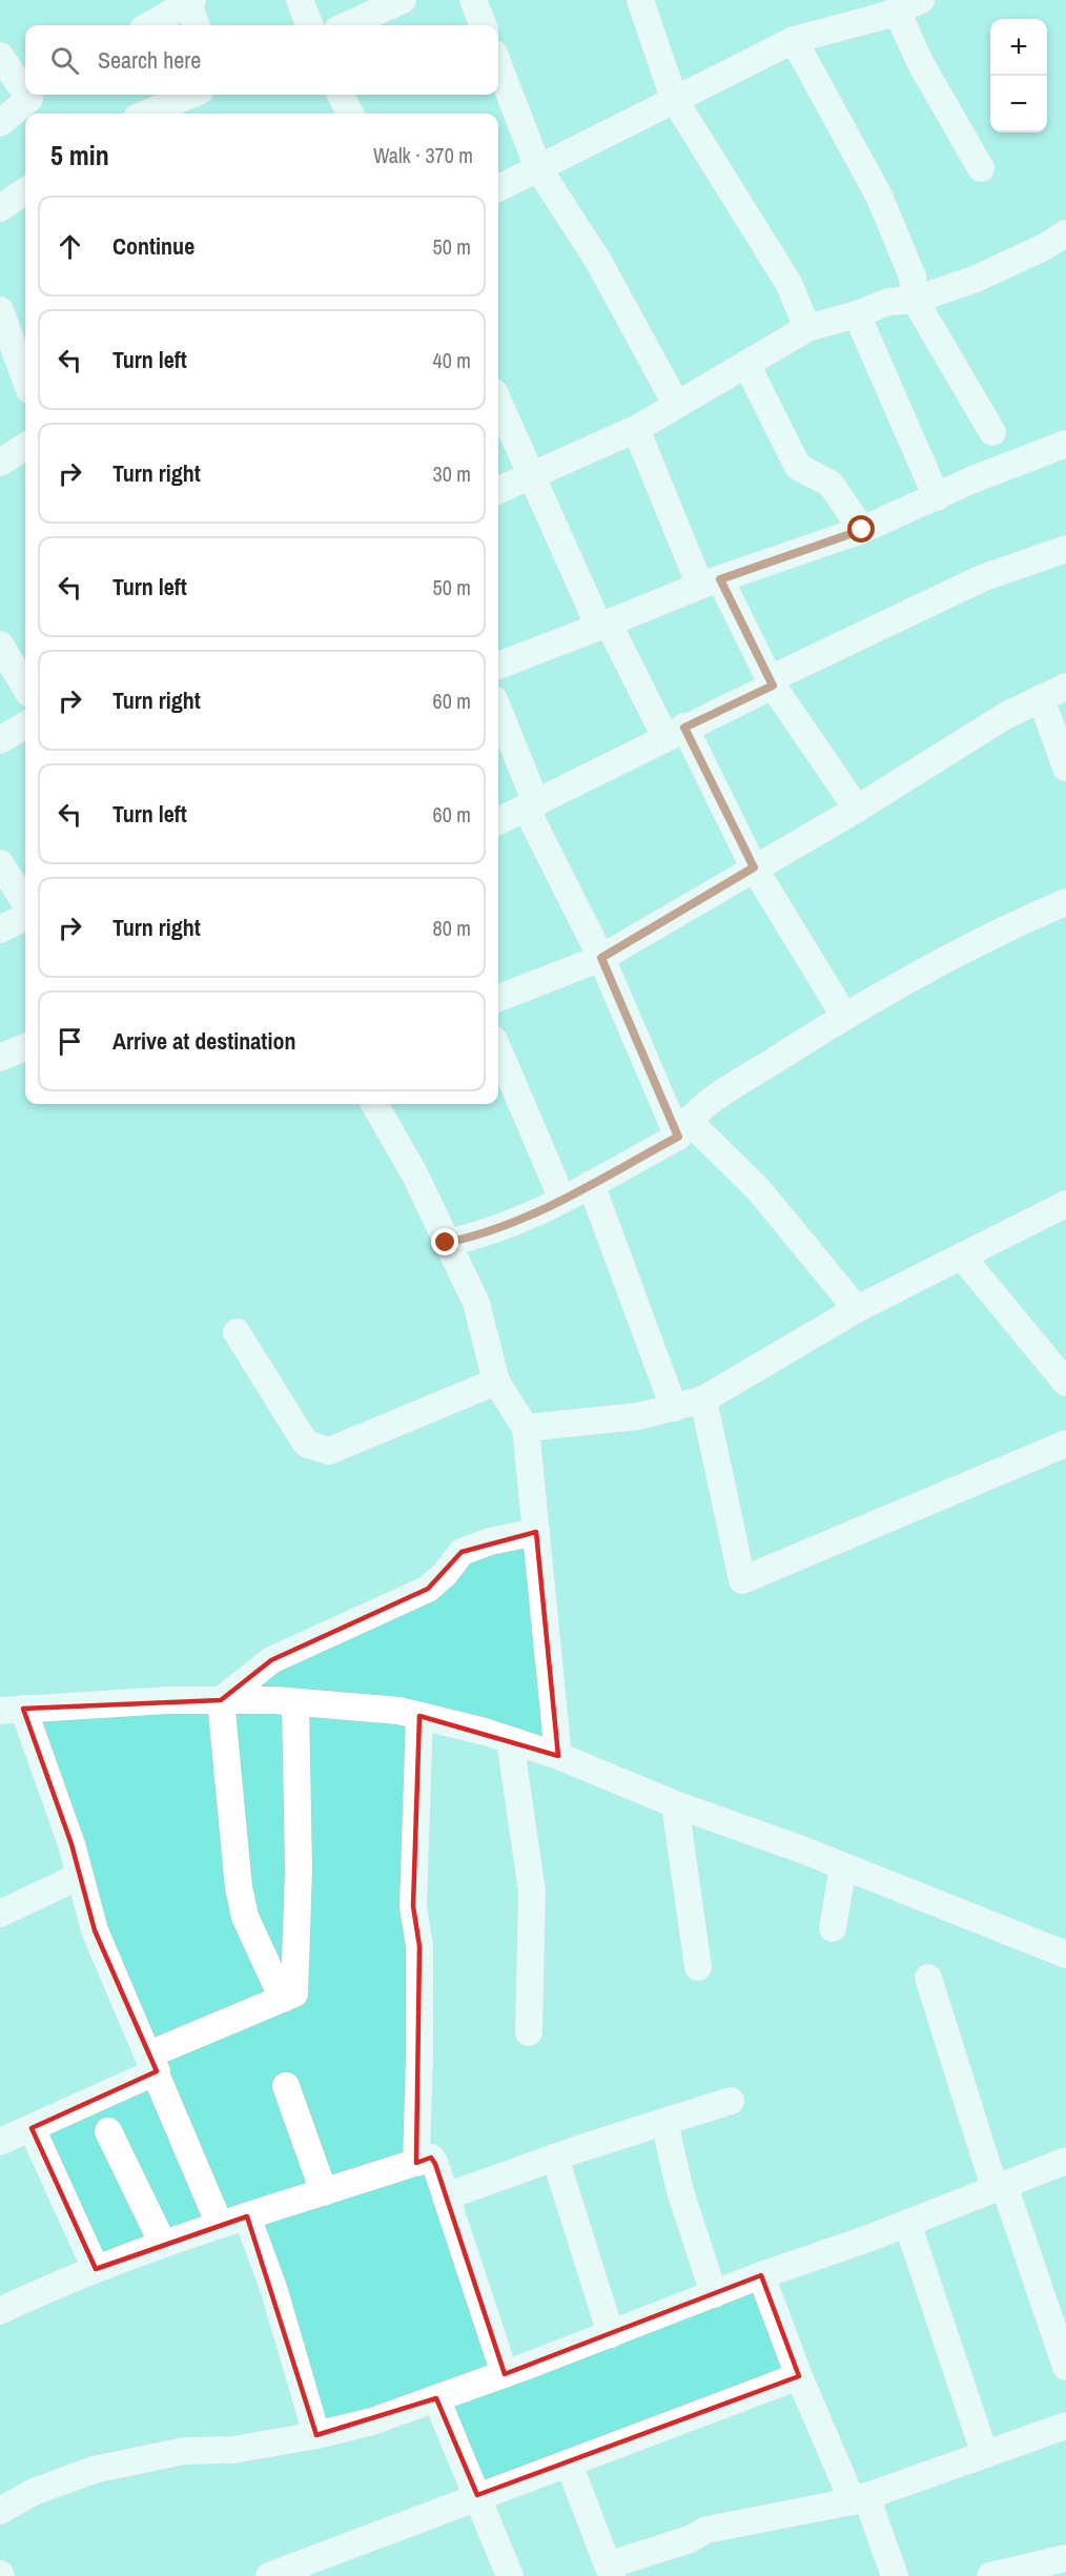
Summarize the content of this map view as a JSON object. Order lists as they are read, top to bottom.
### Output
{
  "page": {
    "map_buttons": ["+", "−"],
    "search": "Search here",
    "heading": ["5 min", "Walk · 370 m"],
    "list": [
      ["Continue", "50 m"],
      ["Turn left", "40 m"],
      ["Turn right", "30 m"],
      ["Turn left", "50 m"],
      ["Turn right", "60 m"],
      ["Turn left", "60 m"],
      ["Turn right", "80 m"],
      "Arrive at destination"
    ]
  }
}
